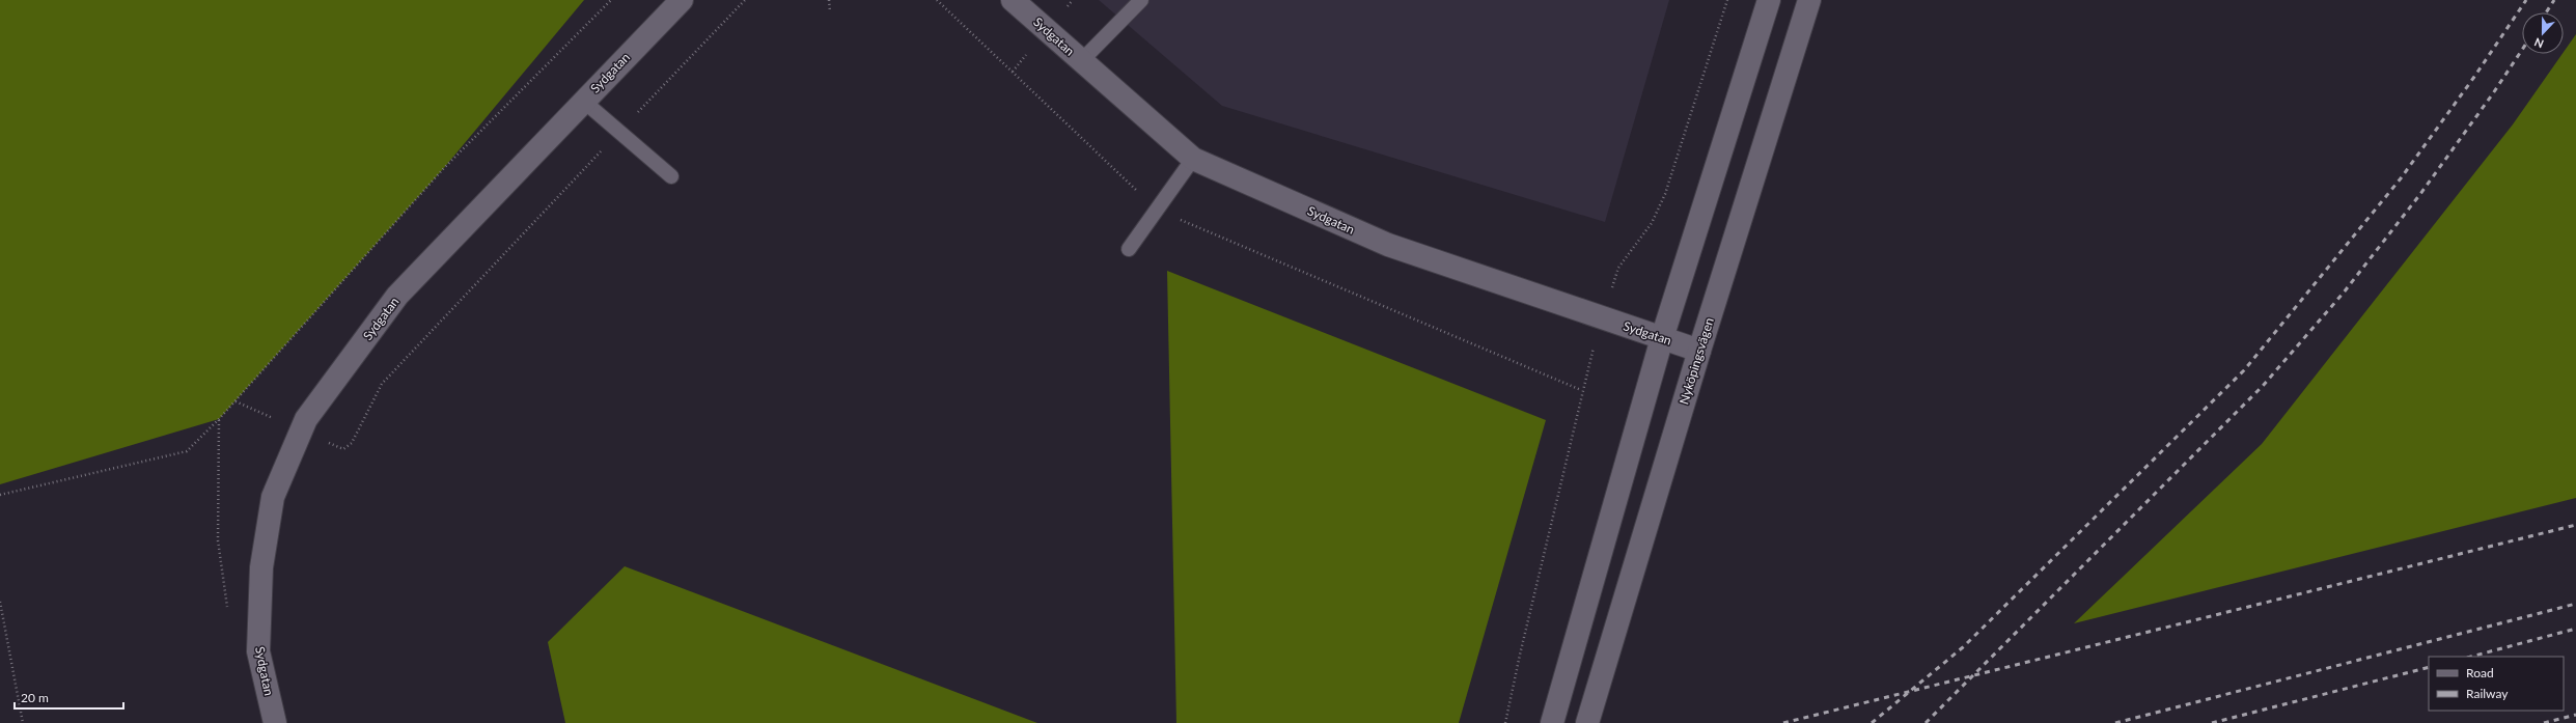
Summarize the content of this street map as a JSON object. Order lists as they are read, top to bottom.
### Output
{
  "streets": {
    "street": ["Sydgatan", "Nyköpingsvägen"]
  },
  "crossings": [
    ["Sydgatan", "Nyköpingsvägen"]
  ],
  "legend": ["Road", "Railway"],
  "scale_bar": "20 m",
  "north": "bottom"
}
